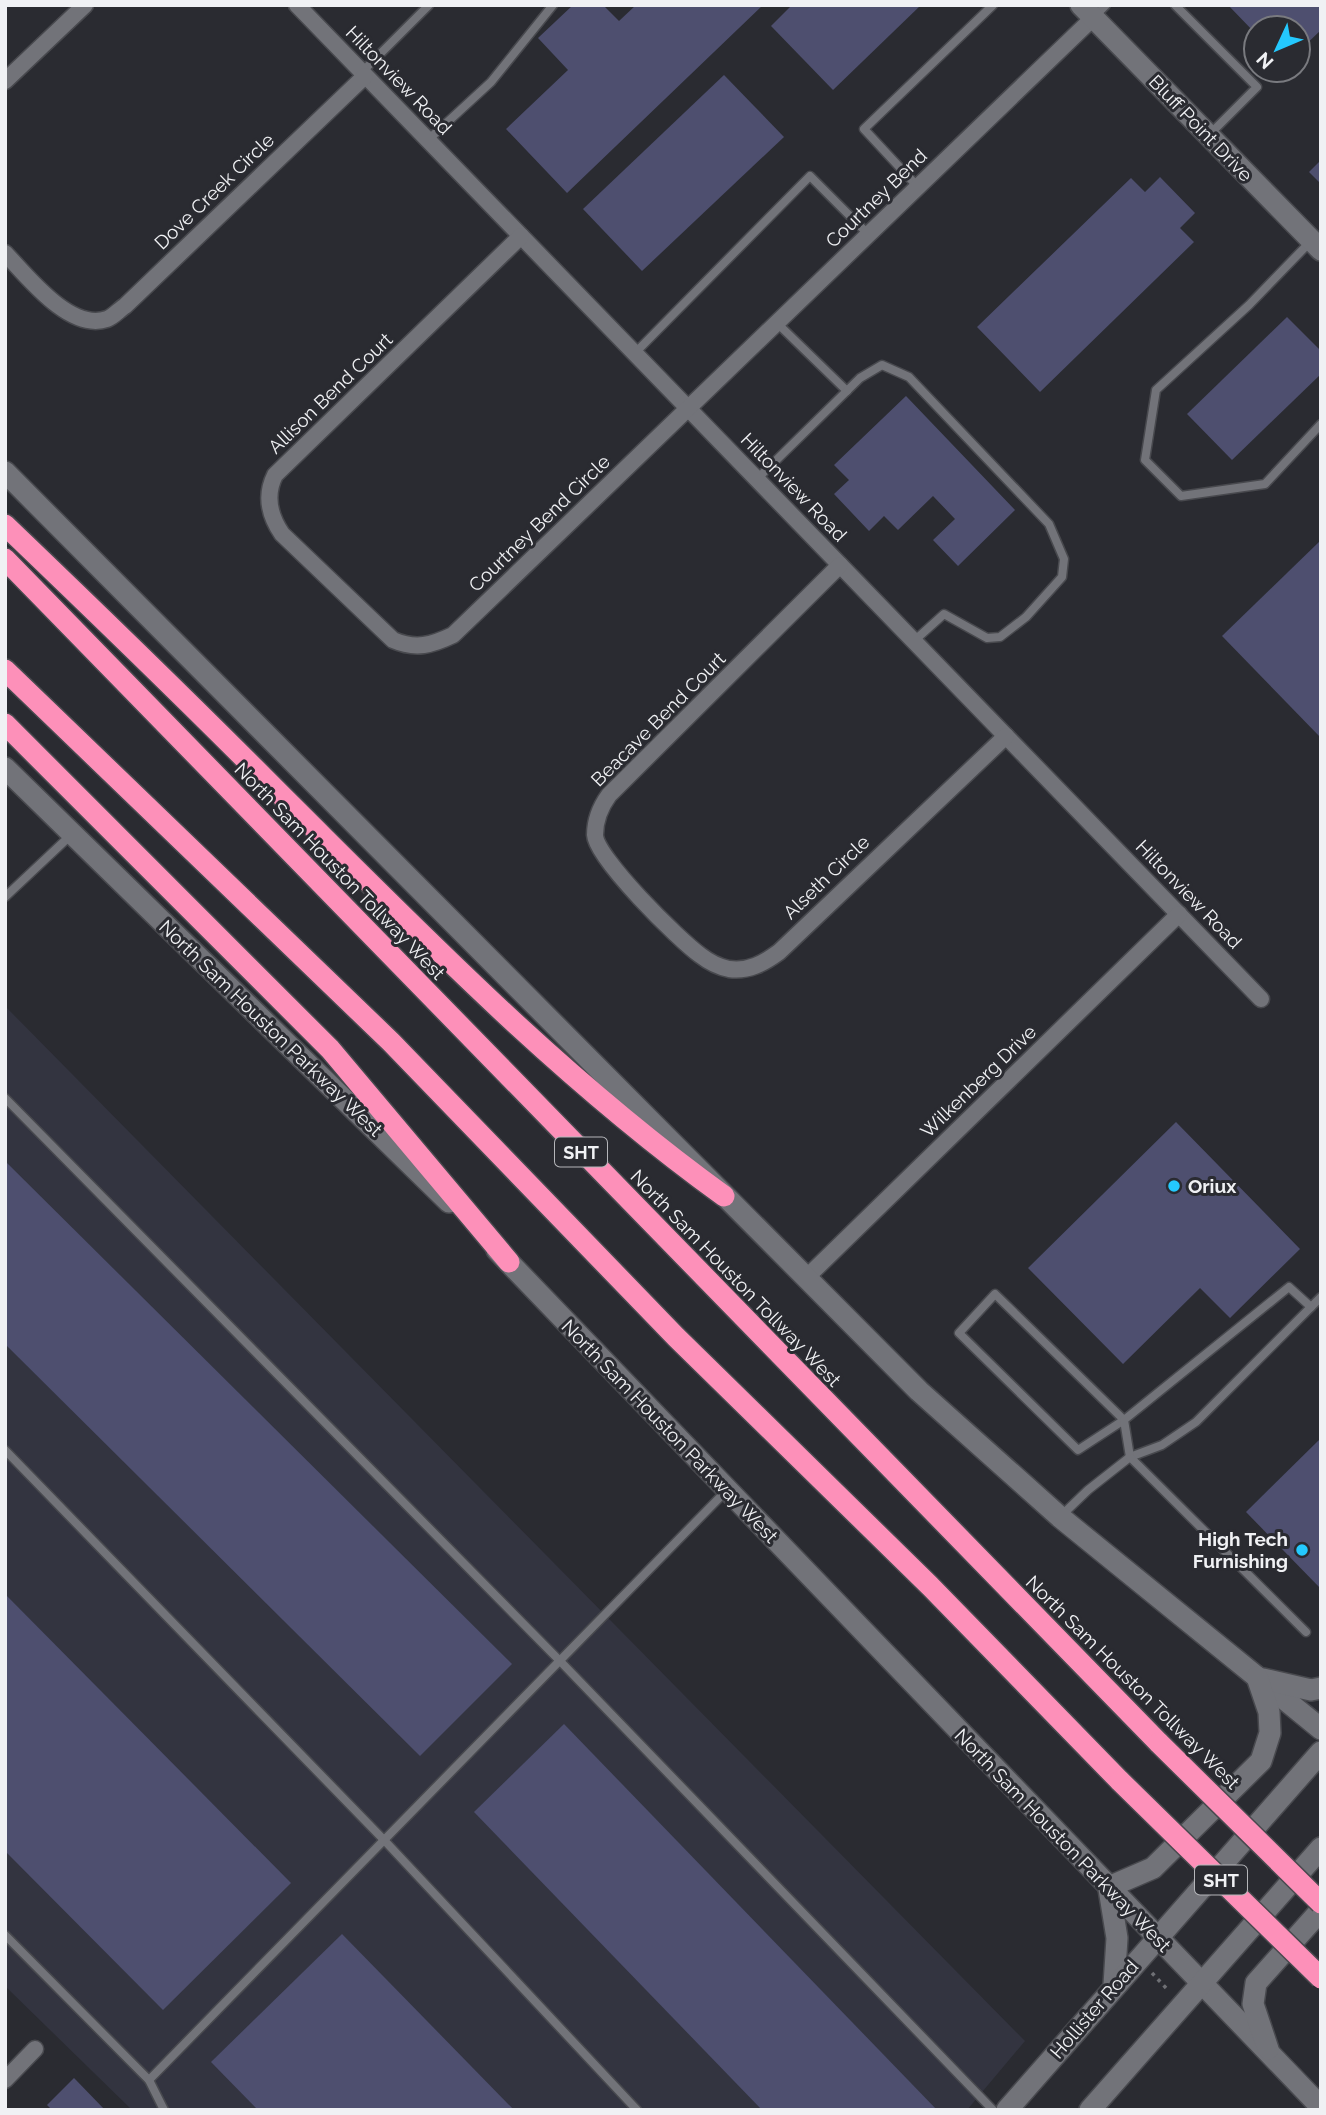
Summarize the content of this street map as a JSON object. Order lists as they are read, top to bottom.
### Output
{
  "streets": {
    "highway": ["North Sam Houston Tollway West", "SHT"],
    "main road": ["Bluff Point Drive", "North Sam Houston Parkway West", "Hollister Road"],
    "street": [
      "Hiltonview Road",
      "Dove Creek Circle",
      "Courtney Bend",
      "Allison Bend Court",
      "Courtney Bend Circle",
      "Beacave Bend Court",
      "Alseth Circle",
      "Wilkenberg Drive"
    ]
  },
  "crossings": [
    ["Hiltonview Road", "Dove Creek Circle"],
    ["Hiltonview Road", "Courtney Bend"],
    ["Hiltonview Road", "Allison Bend Court"],
    ["Hiltonview Road", "Courtney Bend Circle"],
    ["Hiltonview Road", "Beacave Bend Court"],
    ["Hiltonview Road", "Alseth Circle"],
    ["Hiltonview Road", "Wilkenberg Drive"],
    ["Bluff Point Drive", "Courtney Bend"],
    ["Courtney Bend", "Courtney Bend Circle"],
    ["Allison Bend Court", "Courtney Bend Circle"],
    ["Beacave Bend Court", "Alseth Circle"],
    ["North Sam Houston Parkway West", "Hollister Road"]
  ],
  "places": ["Oriux", "High Tech Furnishing"],
  "north": "bottom left"
}
